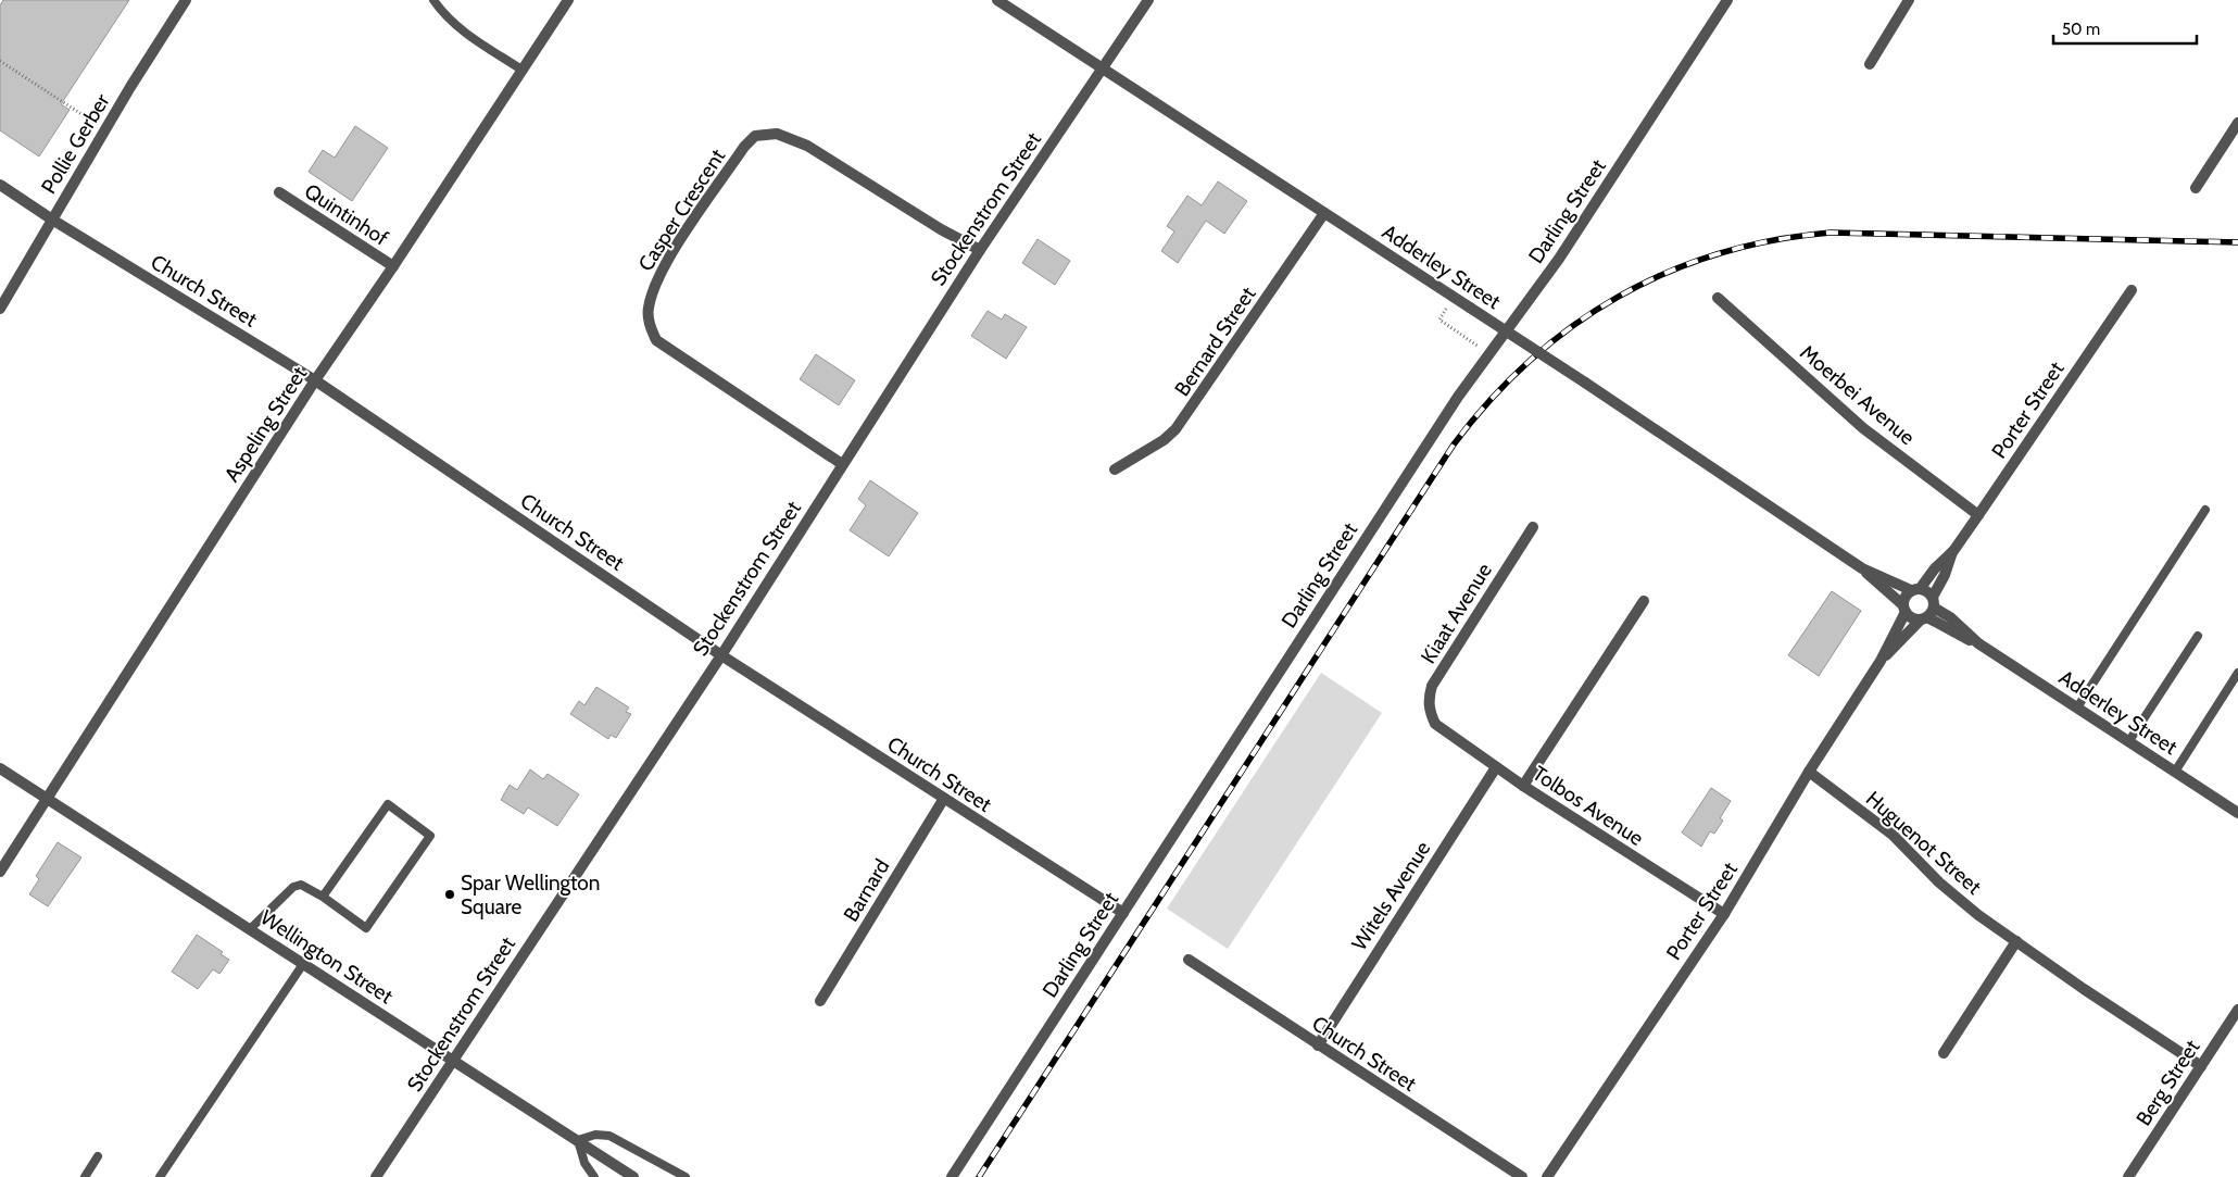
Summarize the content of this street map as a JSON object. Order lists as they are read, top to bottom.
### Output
{
  "streets": {
    "street": [
      "Pollie Gerber",
      "Stockenstrom Street",
      "Casper Crescent",
      "Darling Street",
      "Quintinhof",
      "Adderley Street",
      "Church Street",
      "Bernard Street",
      "Moerbei Avenue",
      "Porter Street",
      "Aspeling Street",
      "Kiaat Avenue",
      "Tolbos Avenue",
      "Huguenot Street",
      "Barnard",
      "Witels Avenue",
      "Wellington Street",
      "Berg Street"
    ]
  },
  "crossings": [
    ["Pollie Gerber", "Church Street"],
    ["Stockenstrom Street", "Casper Crescent"],
    ["Stockenstrom Street", "Adderley Street"],
    ["Stockenstrom Street", "Church Street"],
    ["Stockenstrom Street", "Wellington Street"],
    ["Darling Street", "Church Street"],
    ["Quintinhof", "Aspeling Street"],
    ["Adderley Street", "Bernard Street"],
    ["Adderley Street", "Porter Street"],
    ["Church Street", "Aspeling Street"],
    ["Church Street", "Barnard"],
    ["Church Street", "Witels Avenue"],
    ["Moerbei Avenue", "Porter Street"],
    ["Porter Street", "Tolbos Avenue"],
    ["Porter Street", "Huguenot Street"],
    ["Aspeling Street", "Wellington Street"],
    ["Kiaat Avenue", "Tolbos Avenue"],
    ["Tolbos Avenue", "Witels Avenue"],
    ["Huguenot Street", "Berg Street"]
  ],
  "places": ["Spar Wellington Square"],
  "scale_bar": "50 m"
}
